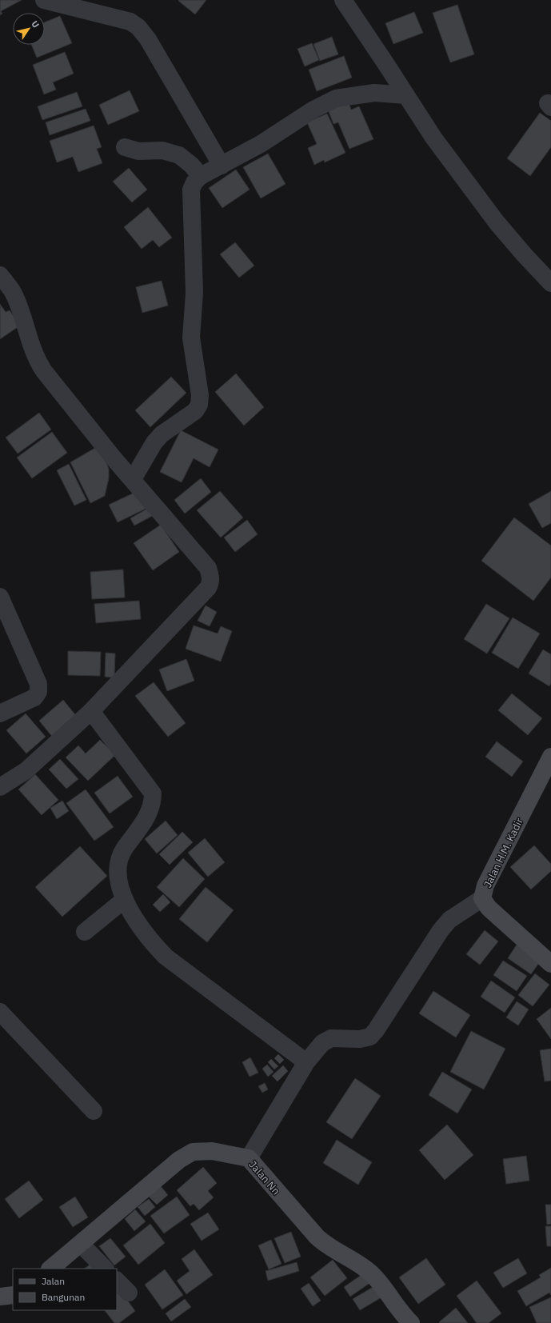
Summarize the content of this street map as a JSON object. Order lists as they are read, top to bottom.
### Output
{
  "streets": {
    "street": ["Jalan H.M. Kadir", "Jalan Nn"]
  },
  "legend": ["Jalan", "Bangunan"],
  "north": "top right"
}
